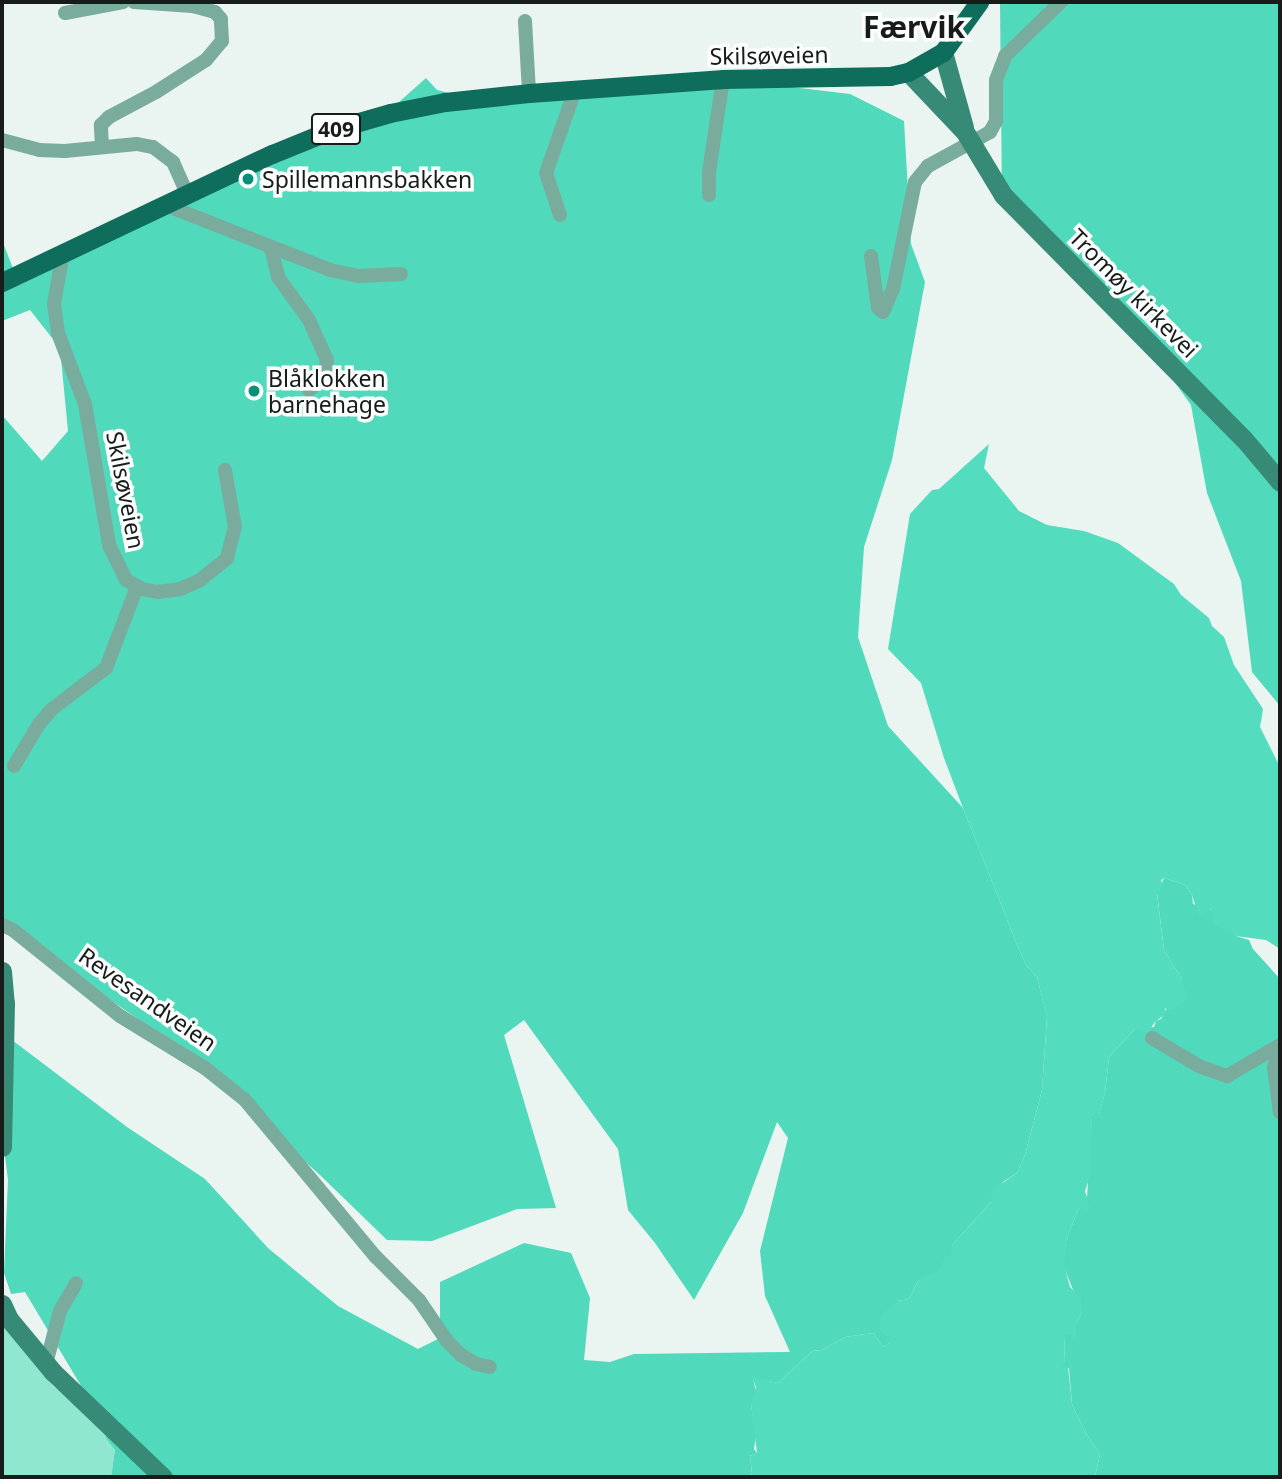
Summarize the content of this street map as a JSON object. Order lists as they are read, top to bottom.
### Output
{
  "streets": {
    "main road": ["Skilsøveien", "409", "Tromøy kirkevei"],
    "street": ["Revesandveien"]
  },
  "crossings": [
    ["Skilsøveien", "Tromøy kirkevei"]
  ],
  "districts": ["Færvik"],
  "places": ["Spillemannsbakken", "Blåklokken barnehage"]
}
